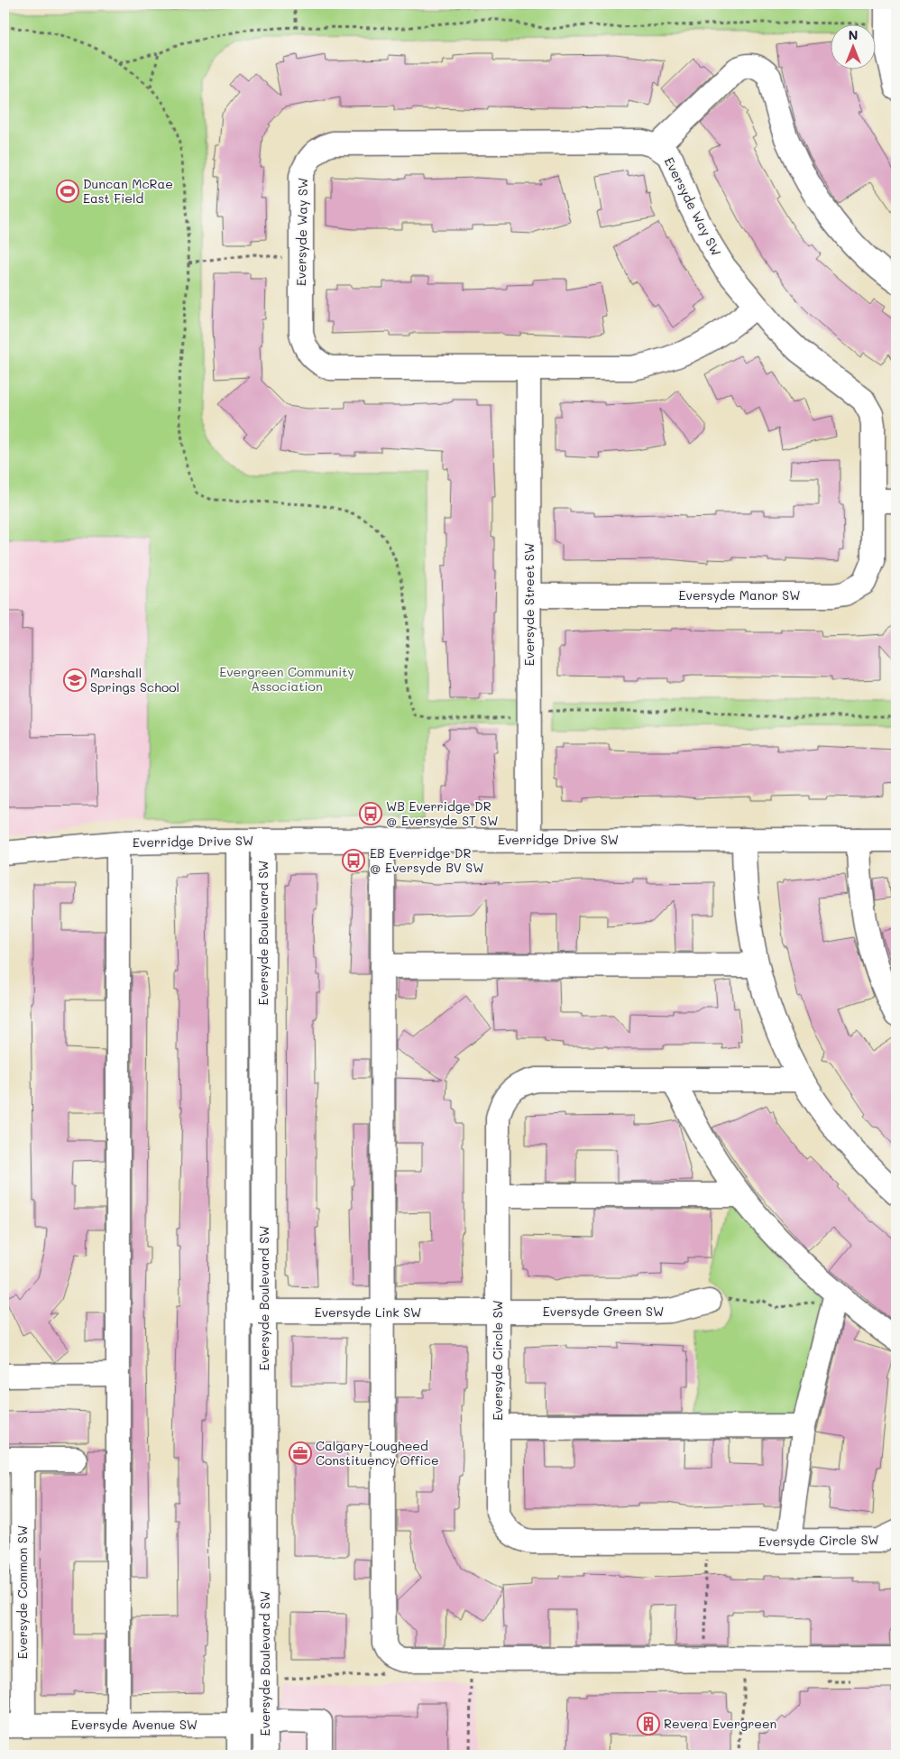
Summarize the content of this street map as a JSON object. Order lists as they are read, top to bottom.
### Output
{
  "streets": {
    "street": [
      "Eversyde Way SW",
      "Eversyde Manor SW",
      "Eversyde Street SW",
      "Everridge Drive SW",
      "Eversyde Boulevard SW",
      "Eversyde Green SW",
      "Eversyde Link SW",
      "Eversyde Circle SW",
      "Eversyde Common SW",
      "Eversyde Avenue SW"
    ]
  },
  "crossings": [
    ["Eversyde Way SW", "Eversyde Manor SW"],
    ["Eversyde Way SW", "Eversyde Street SW"],
    ["Eversyde Manor SW", "Eversyde Street SW"],
    ["Eversyde Street SW", "Everridge Drive SW"],
    ["Everridge Drive SW", "Eversyde Boulevard SW"],
    ["Eversyde Boulevard SW", "Eversyde Link SW"],
    ["Eversyde Boulevard SW", "Eversyde Avenue SW"],
    ["Eversyde Green SW", "Eversyde Link SW"],
    ["Eversyde Green SW", "Eversyde Circle SW"],
    ["Eversyde Link SW", "Eversyde Circle SW"],
    ["Eversyde Common SW", "Eversyde Avenue SW"]
  ],
  "parks": ["Evergreen Community Association"],
  "places": {
    "sports": ["Duncan McRae East Field"],
    "school or university": ["Marshall Springs School"],
    "bus stop": ["WB Everridge DR @ Eversyde ST SW", "EB Everridge DR @ Eversyde BV SW"],
    "office": ["Calgary-Lougheed Constituency Office"],
    "building": ["Revera Evergreen"]
  },
  "north": "top"
}
